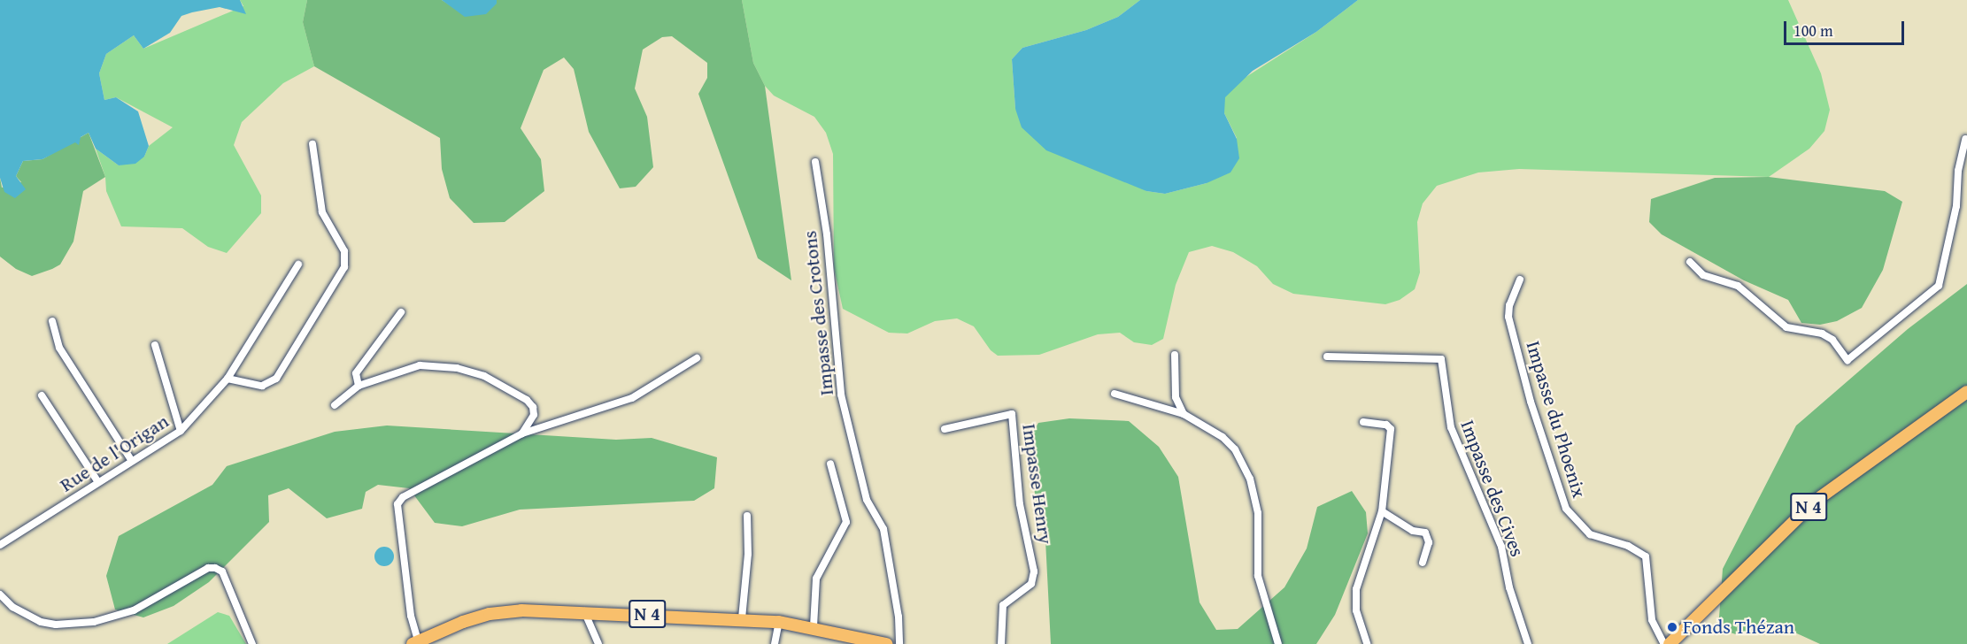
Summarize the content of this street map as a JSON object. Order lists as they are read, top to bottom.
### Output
{
  "streets": {
    "main road": ["N 4"],
    "street": [
      "Impasse des Crotons",
      "Impasse du Phoenix",
      "Rue de l'Origan",
      "Impasse Henry",
      "Impasse des Cives"
    ]
  },
  "places": ["Fonds Thézan"],
  "scale_bar": "100 m"
}
